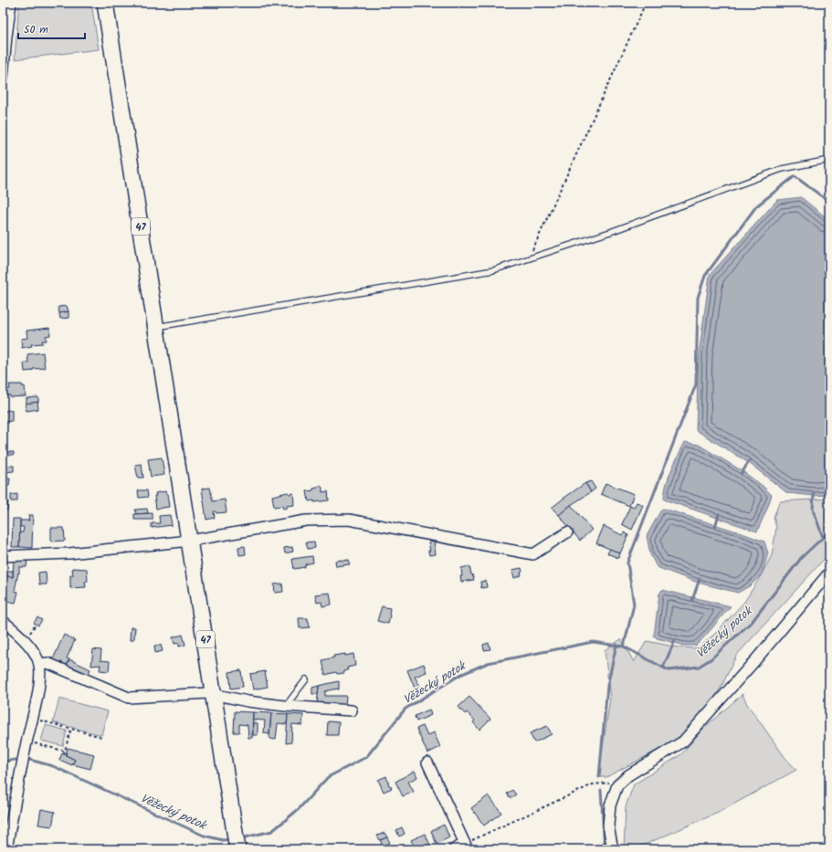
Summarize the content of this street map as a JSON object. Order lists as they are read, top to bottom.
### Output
{
  "streets": {
    "main road": ["47"]
  },
  "water": ["Věžecký potok"],
  "scale_bar": "50 m"
}
